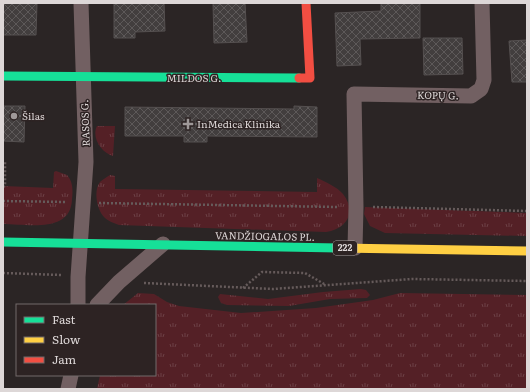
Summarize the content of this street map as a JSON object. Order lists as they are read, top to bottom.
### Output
{
  "streets": {
    "main road": ["MILDOS G.", "VANDŽIOGALOS PL.", "222"],
    "street": ["KOPŲ G.", "RASOS G."]
  },
  "crossings": [
    ["MILDOS G.", "RASOS G."],
    ["RASOS G.", "VANDŽIOGALOS PL."]
  ],
  "places": {
    "other": ["Šilas"],
    "health": ["InMedica Klinika"]
  },
  "legend": ["Fast", "Slow", "Jam"]
}
